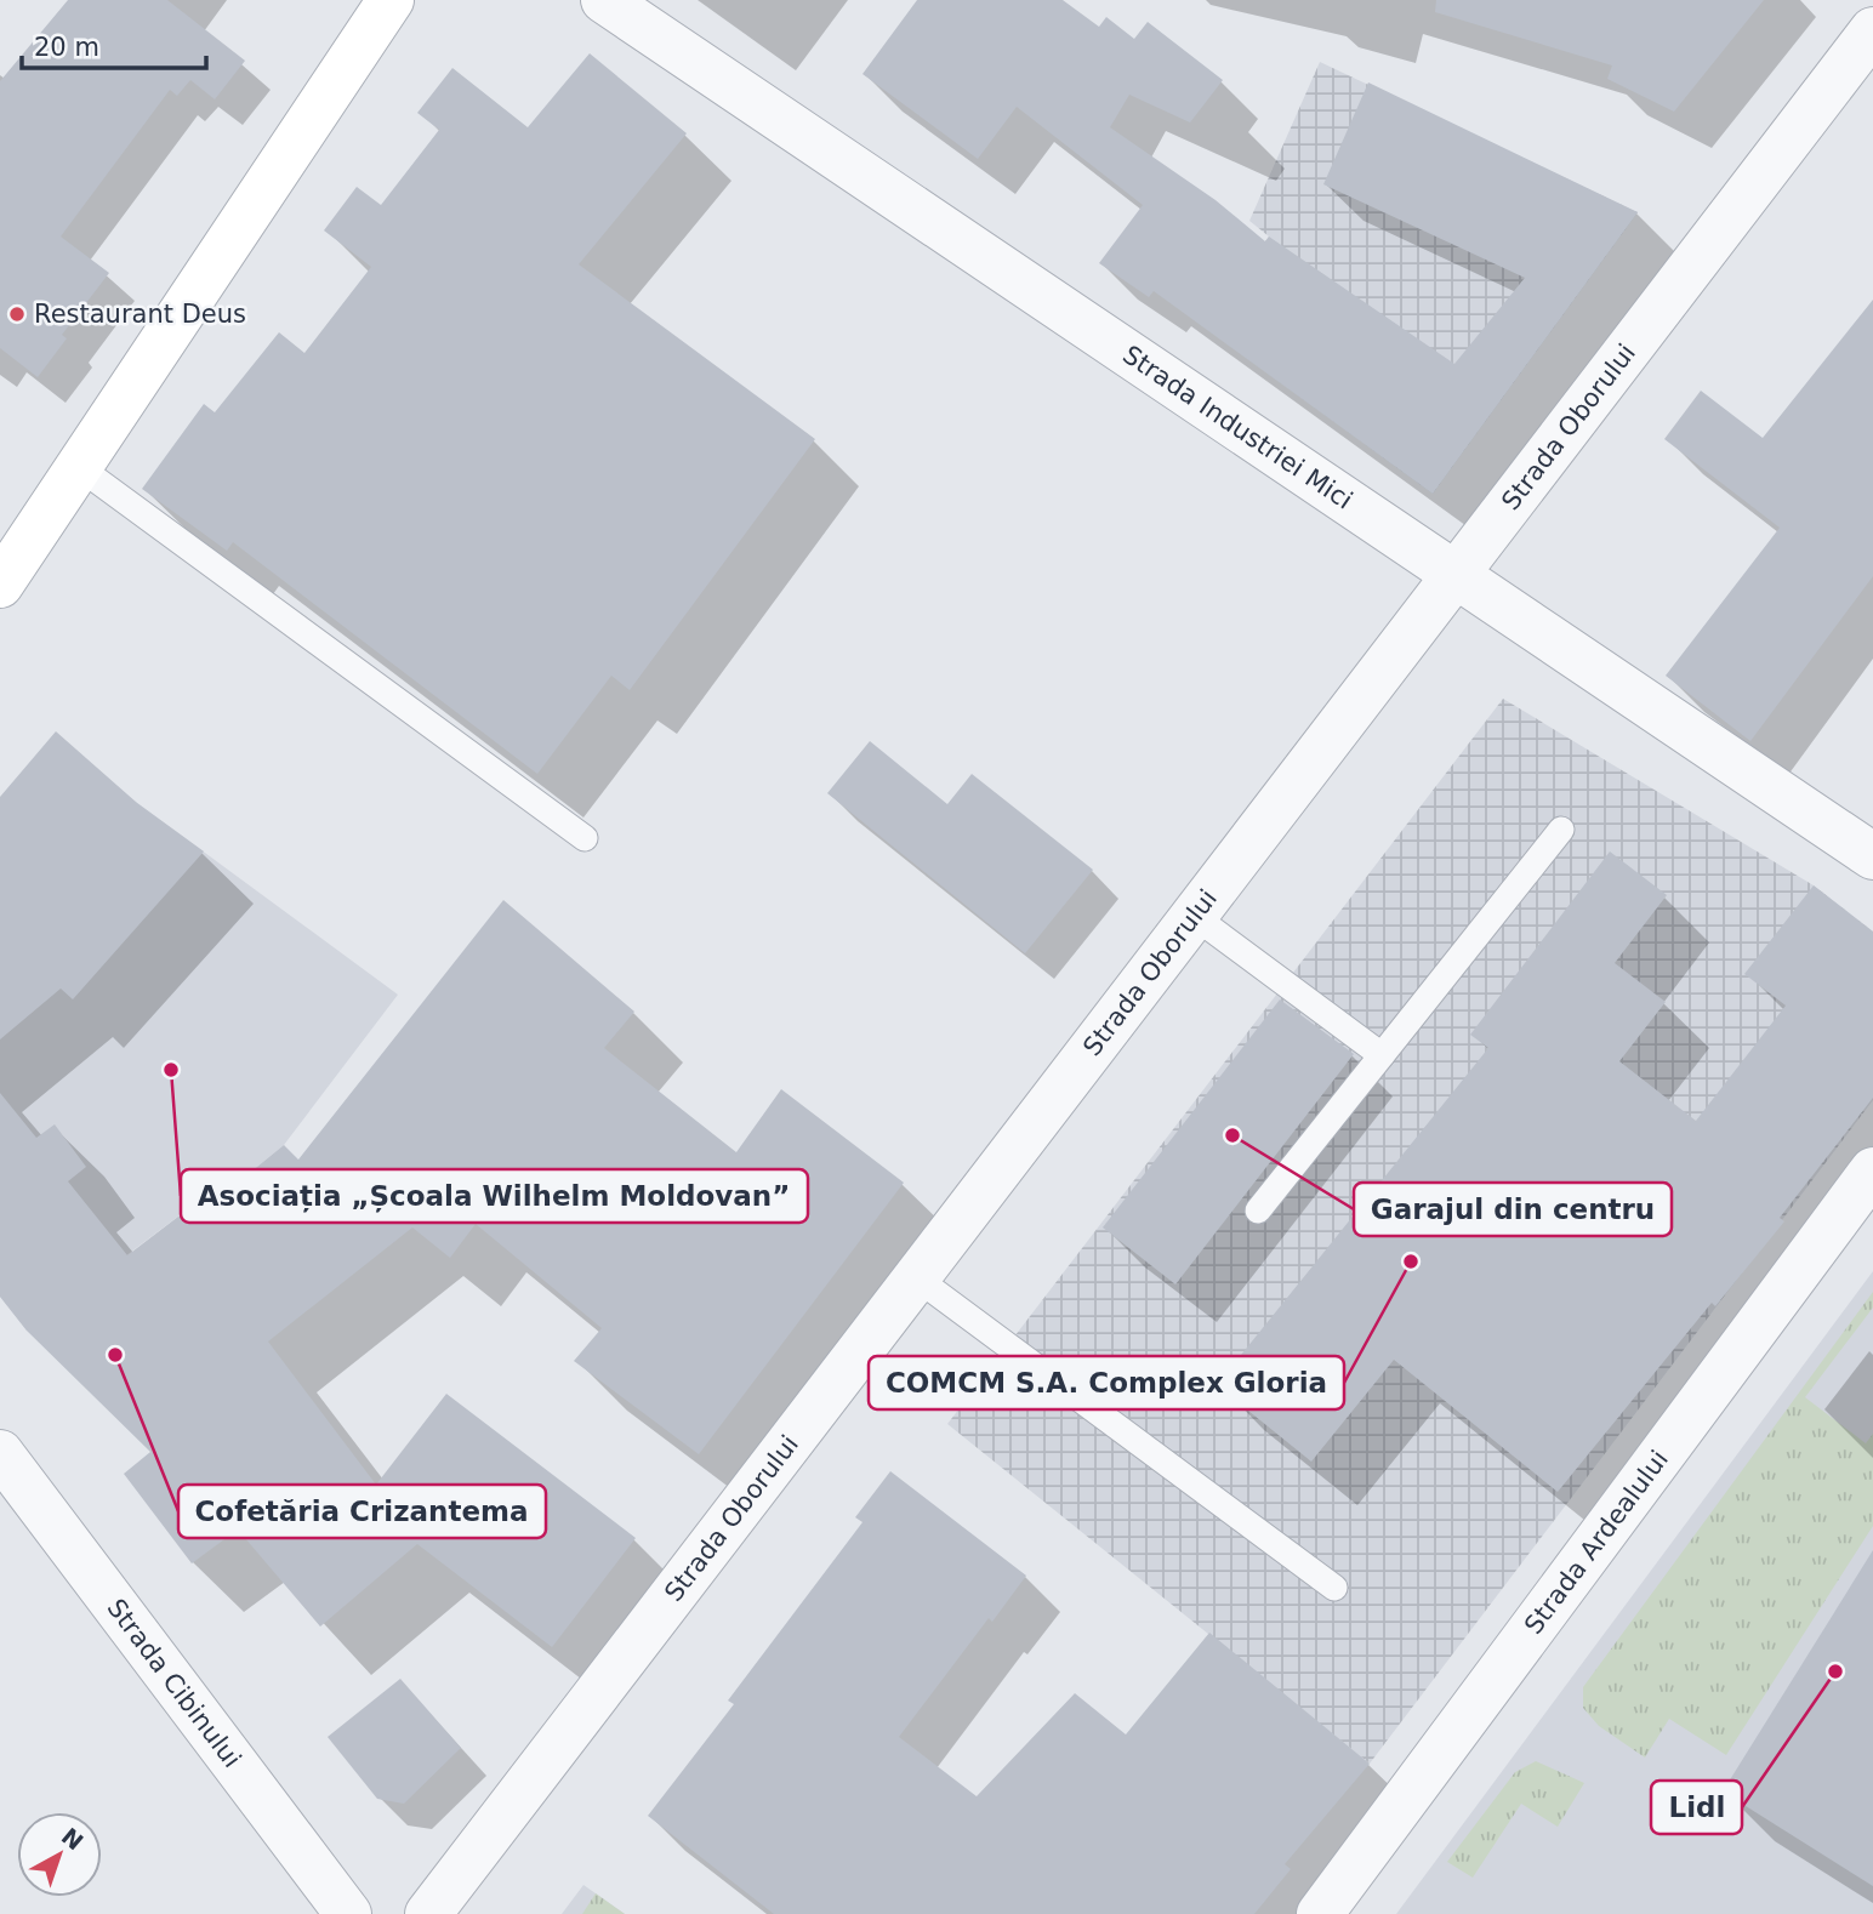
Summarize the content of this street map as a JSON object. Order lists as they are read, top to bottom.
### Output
{
  "streets": {
    "street": [
      "Strada Industriei Mici",
      "Strada Oborului",
      "Strada Ardealului",
      "Strada Cibinului"
    ]
  },
  "crossings": [
    ["Strada Industriei Mici", "Strada Oborului"]
  ],
  "places": [
    "Restaurant Deus",
    "Asociația „Școala Wilhelm Moldovan”",
    "Garajul din centru",
    "COMCM S.A. Complex Gloria",
    "Cofetăria Crizantema",
    "Lidl"
  ],
  "scale_bar": "20 m",
  "north": "top right"
}
